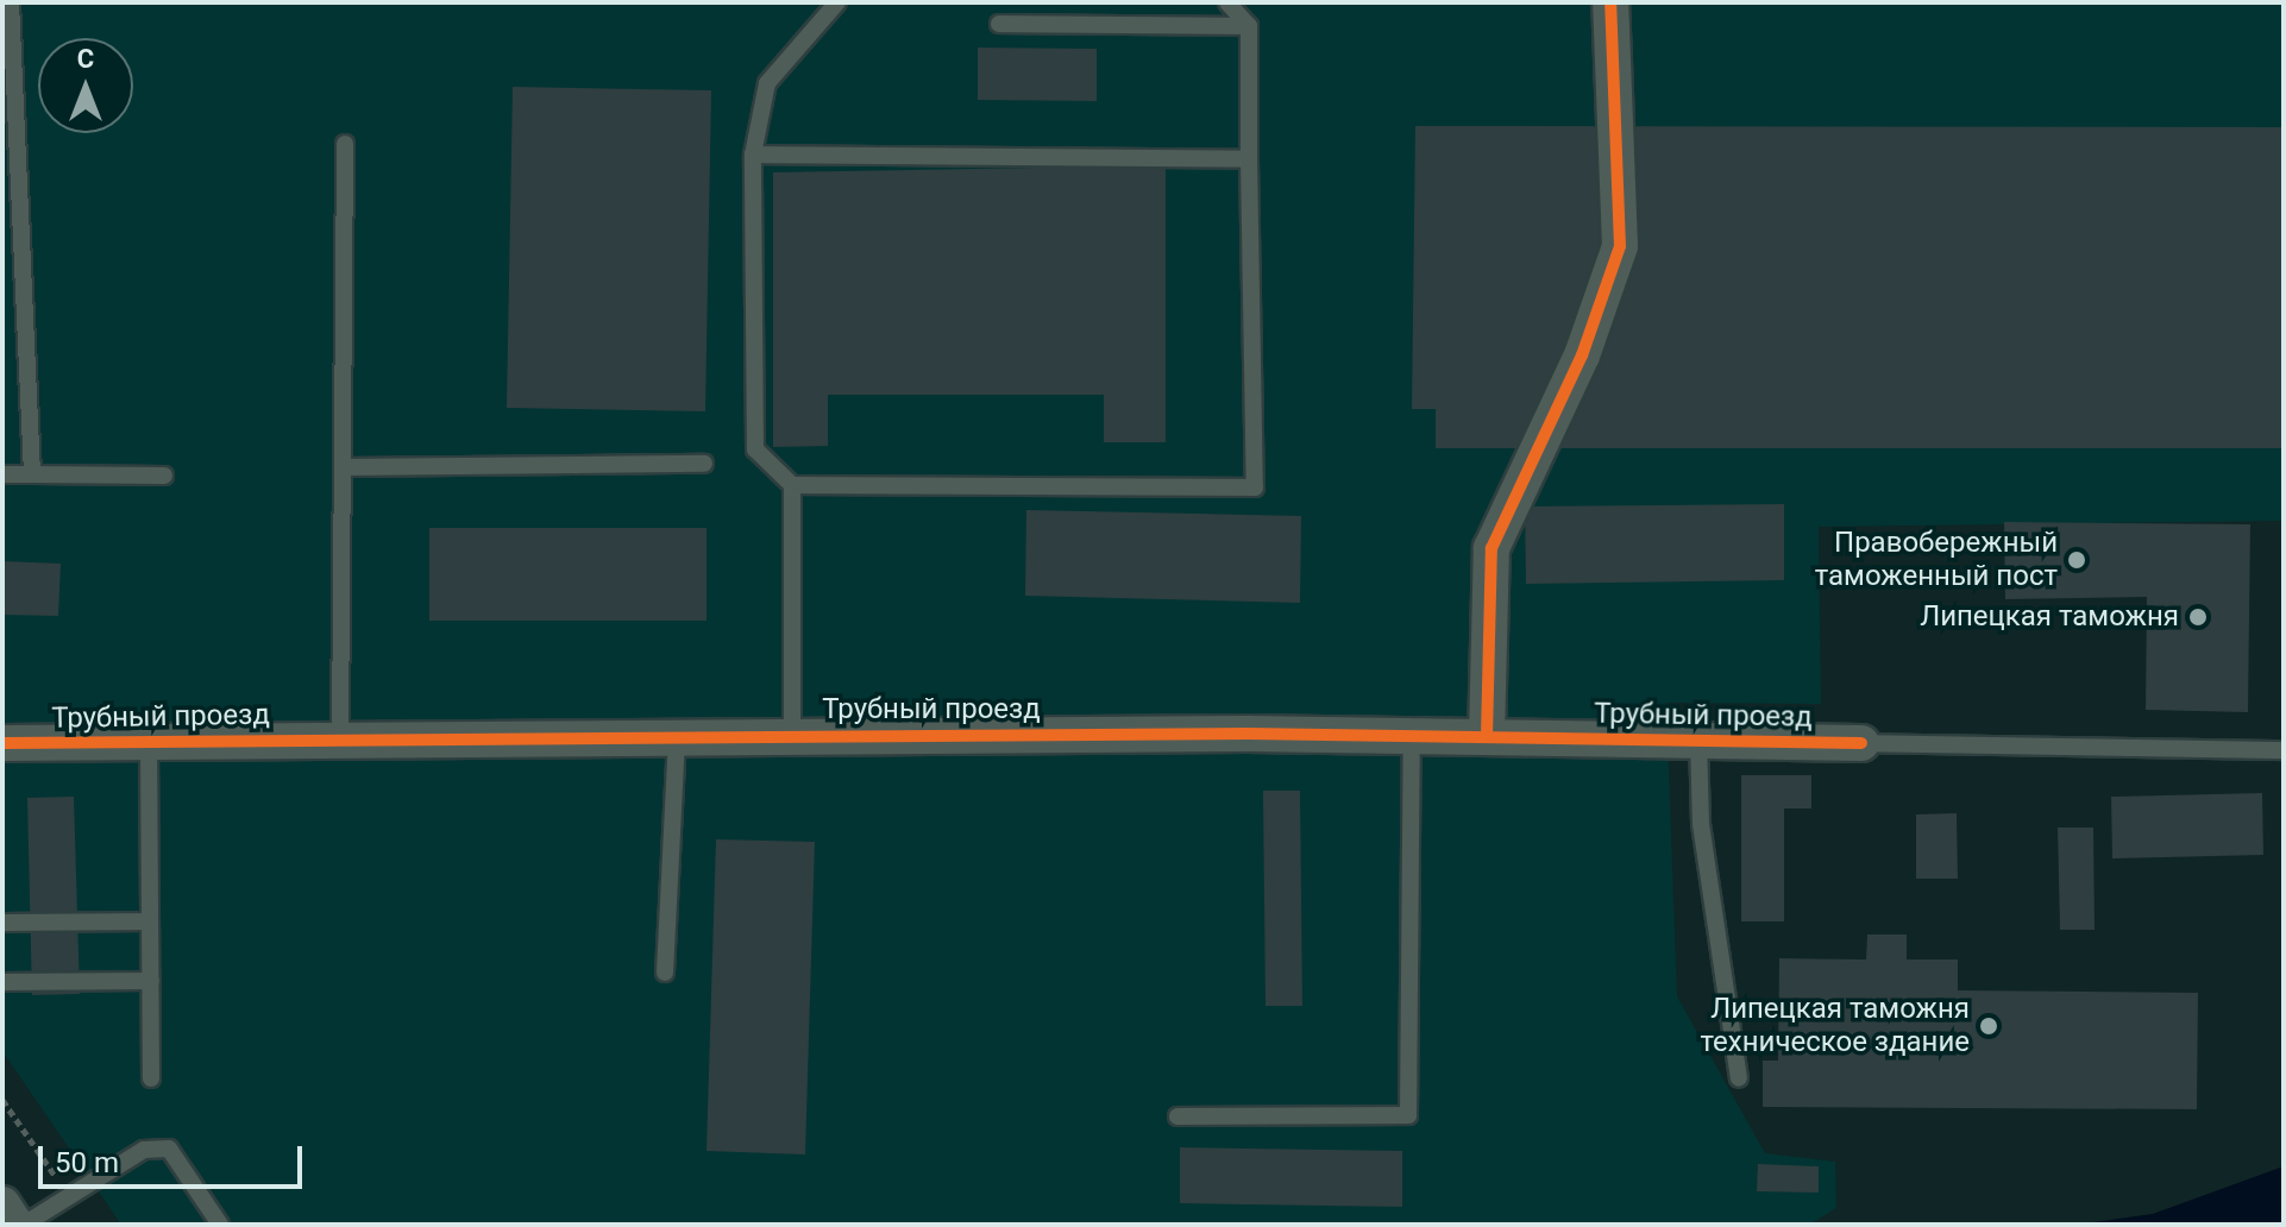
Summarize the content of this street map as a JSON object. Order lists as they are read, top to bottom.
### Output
{
  "streets": {
    "street": ["Трубный проезд"]
  },
  "places": ["Правобережный таможенный пост", "Липецкая таможня", "Липецкая таможня техническое здание"],
  "scale_bar": "50 m",
  "north": "top"
}
